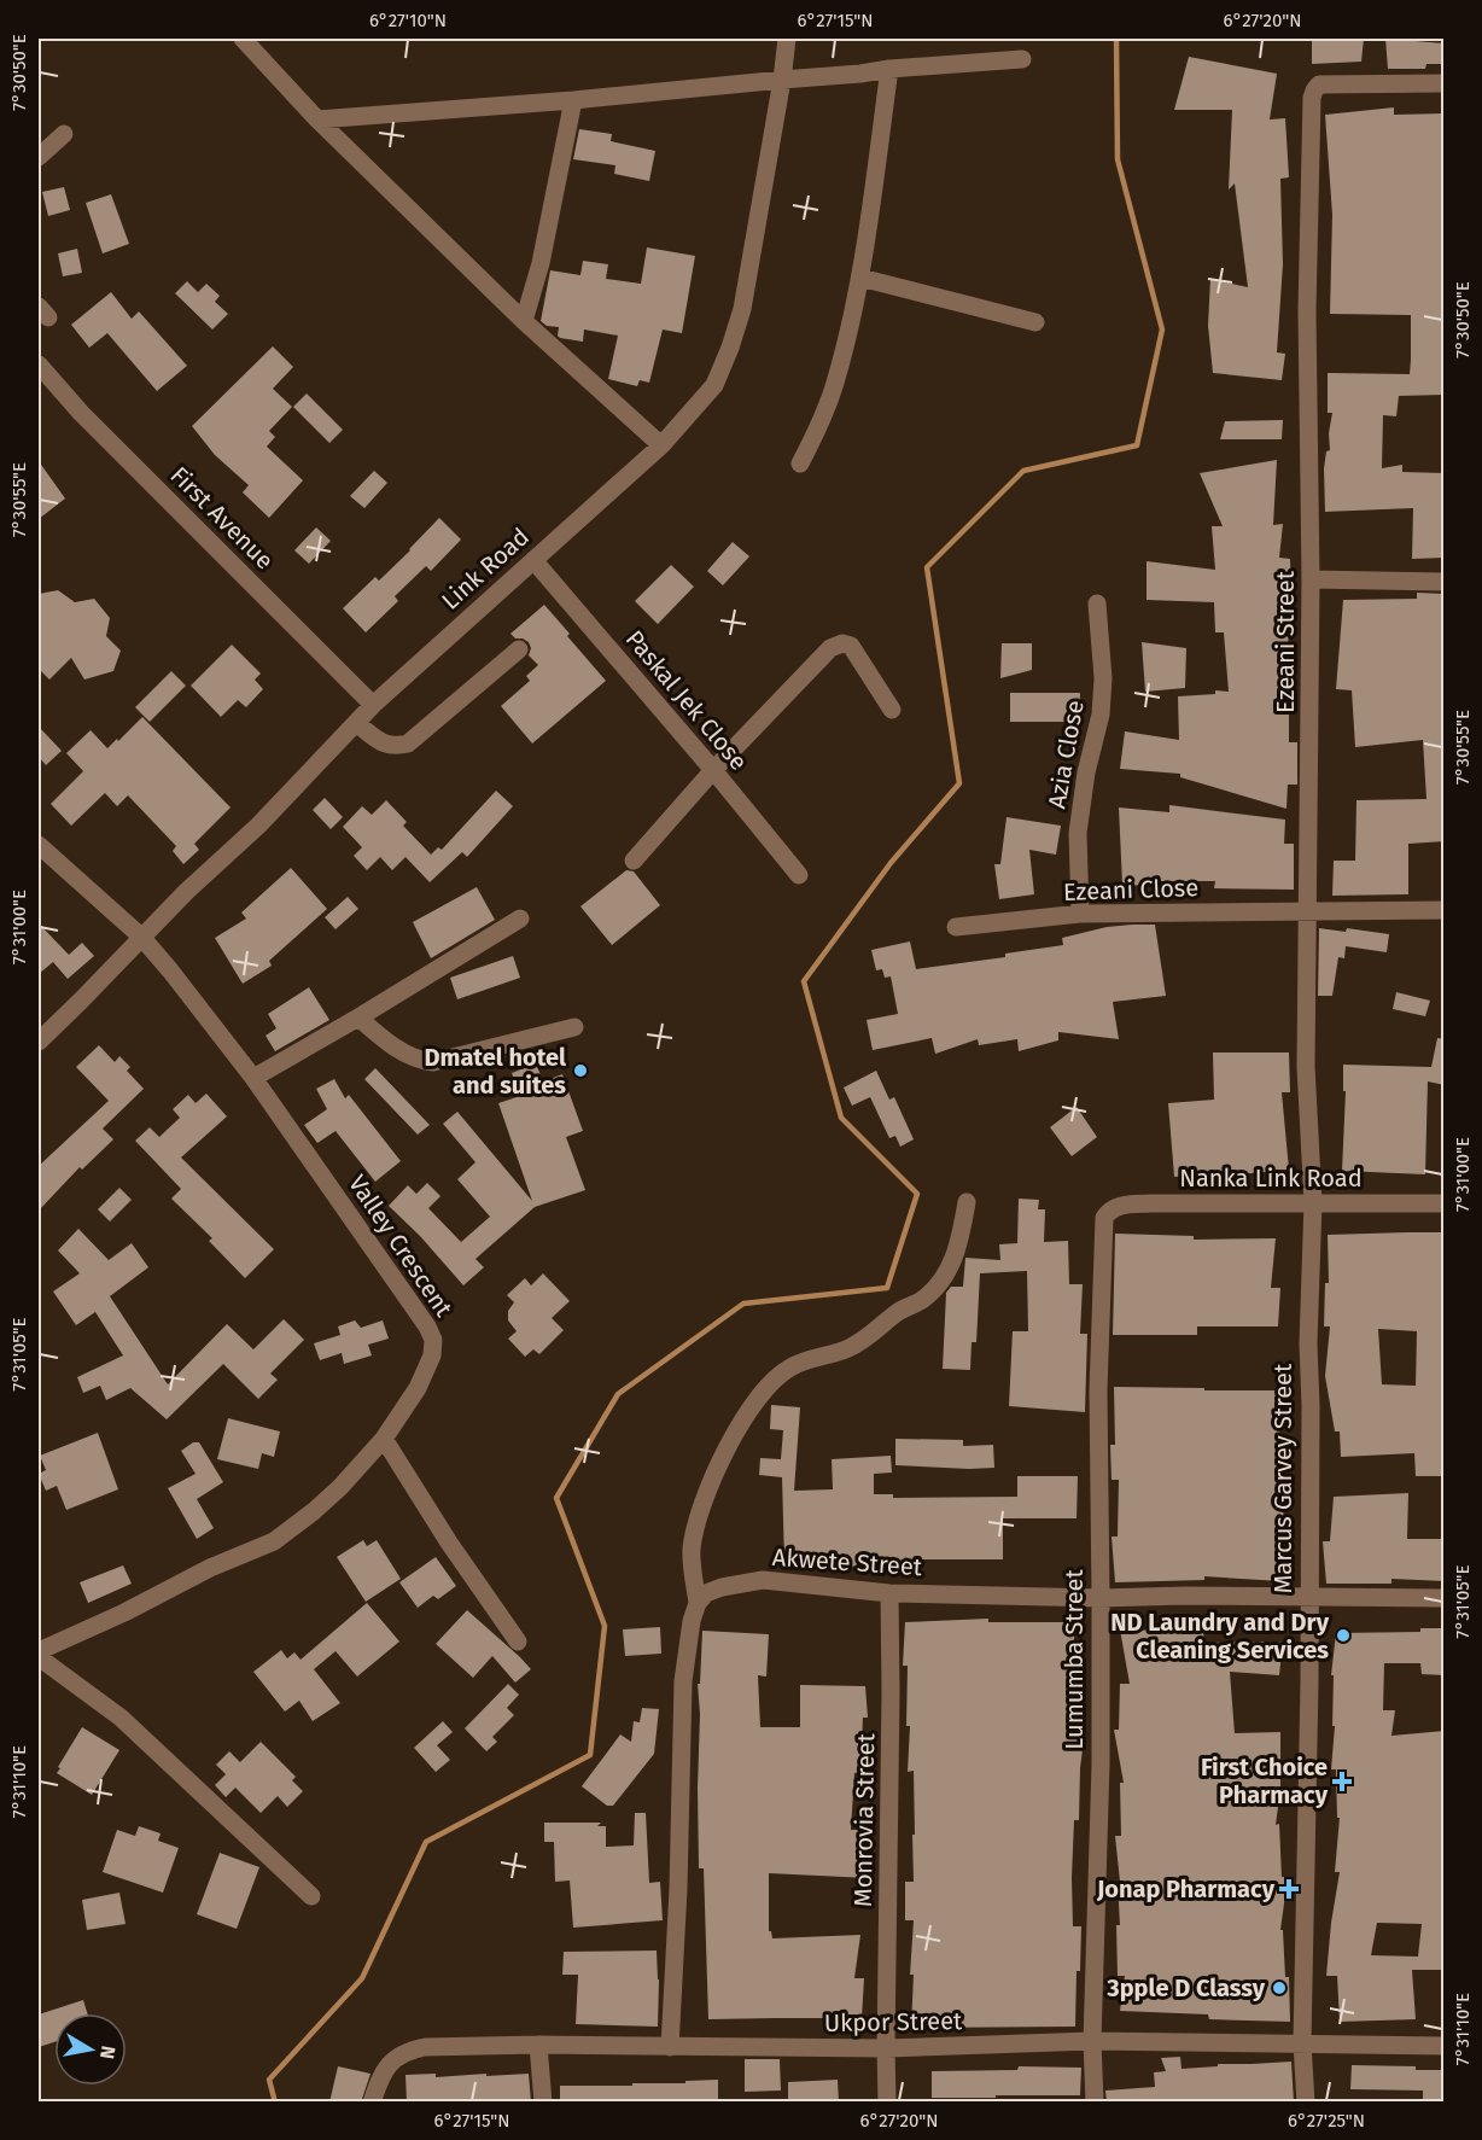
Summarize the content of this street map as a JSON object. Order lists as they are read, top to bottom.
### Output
{
  "streets": {
    "street": [
      "First Avenue",
      "Link Road",
      "Ezeani Street",
      "Paskal Jek Close",
      "Azia Close",
      "Ezeani Close",
      "Nanka Link Road",
      "Valley Crescent",
      "Marcus Garvey Street",
      "Akwete Street",
      "Lumumba Street",
      "Monrovia Street",
      "Ukpor Street"
    ]
  },
  "crossings": [
    ["First Avenue", "Link Road"],
    ["Link Road", "Paskal Jek Close"],
    ["Link Road", "Valley Crescent"],
    ["Ezeani Street", "Ezeani Close"],
    ["Ezeani Street", "Nanka Link Road"],
    ["Ezeani Street", "Marcus Garvey Street"],
    ["Azia Close", "Ezeani Close"],
    ["Nanka Link Road", "Marcus Garvey Street"],
    ["Nanka Link Road", "Lumumba Street"],
    ["Marcus Garvey Street", "Akwete Street"],
    ["Marcus Garvey Street", "Ukpor Street"],
    ["Akwete Street", "Lumumba Street"],
    ["Akwete Street", "Monrovia Street"],
    ["Lumumba Street", "Ukpor Street"],
    ["Monrovia Street", "Ukpor Street"]
  ],
  "places": {
    "other": ["Dmatel hotel and suites", "ND Laundry and Dry Cleaning Services", "3pple D Classy"],
    "health": ["First Choice Pharmacy", "Jonap Pharmacy"]
  },
  "north": "right",
  "coordinates": [
    "6°27'10\"N",
    "6°27'15\"N",
    "6°27'20\"N",
    "7°30'50\"E",
    "7°30'55\"E",
    "7°31'00\"E",
    "7°31'05\"E",
    "7°31'10\"E",
    "6°27'25\"N"
  ]
}
